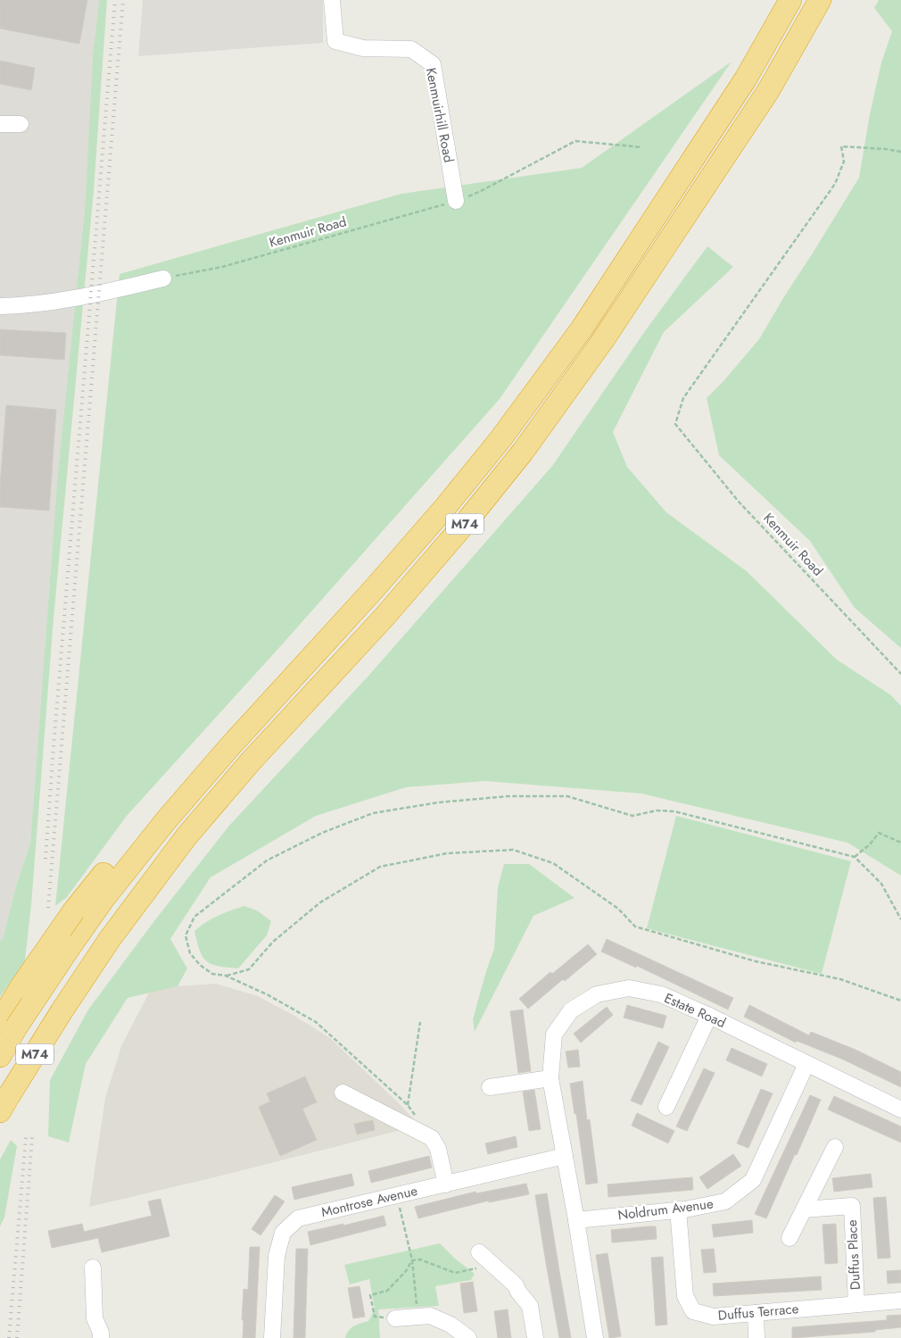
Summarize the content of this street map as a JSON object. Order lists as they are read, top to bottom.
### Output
{
  "streets": {
    "highway": ["M74"],
    "street": [
      "Kenmuirhill Road",
      "Estate Road",
      "Montrose Avenue",
      "Noldrum Avenue",
      "Duffus Place",
      "Duffus Terrace"
    ],
    "path": ["Kenmuir Road"]
  },
  "crossings": [
    ["Kenmuirhill Road", "Kenmuir Road"],
    ["Estate Road", "Montrose Avenue"],
    ["Estate Road", "Noldrum Avenue"],
    ["Noldrum Avenue", "Duffus Terrace"],
    ["Duffus Place", "Duffus Terrace"]
  ]
}
